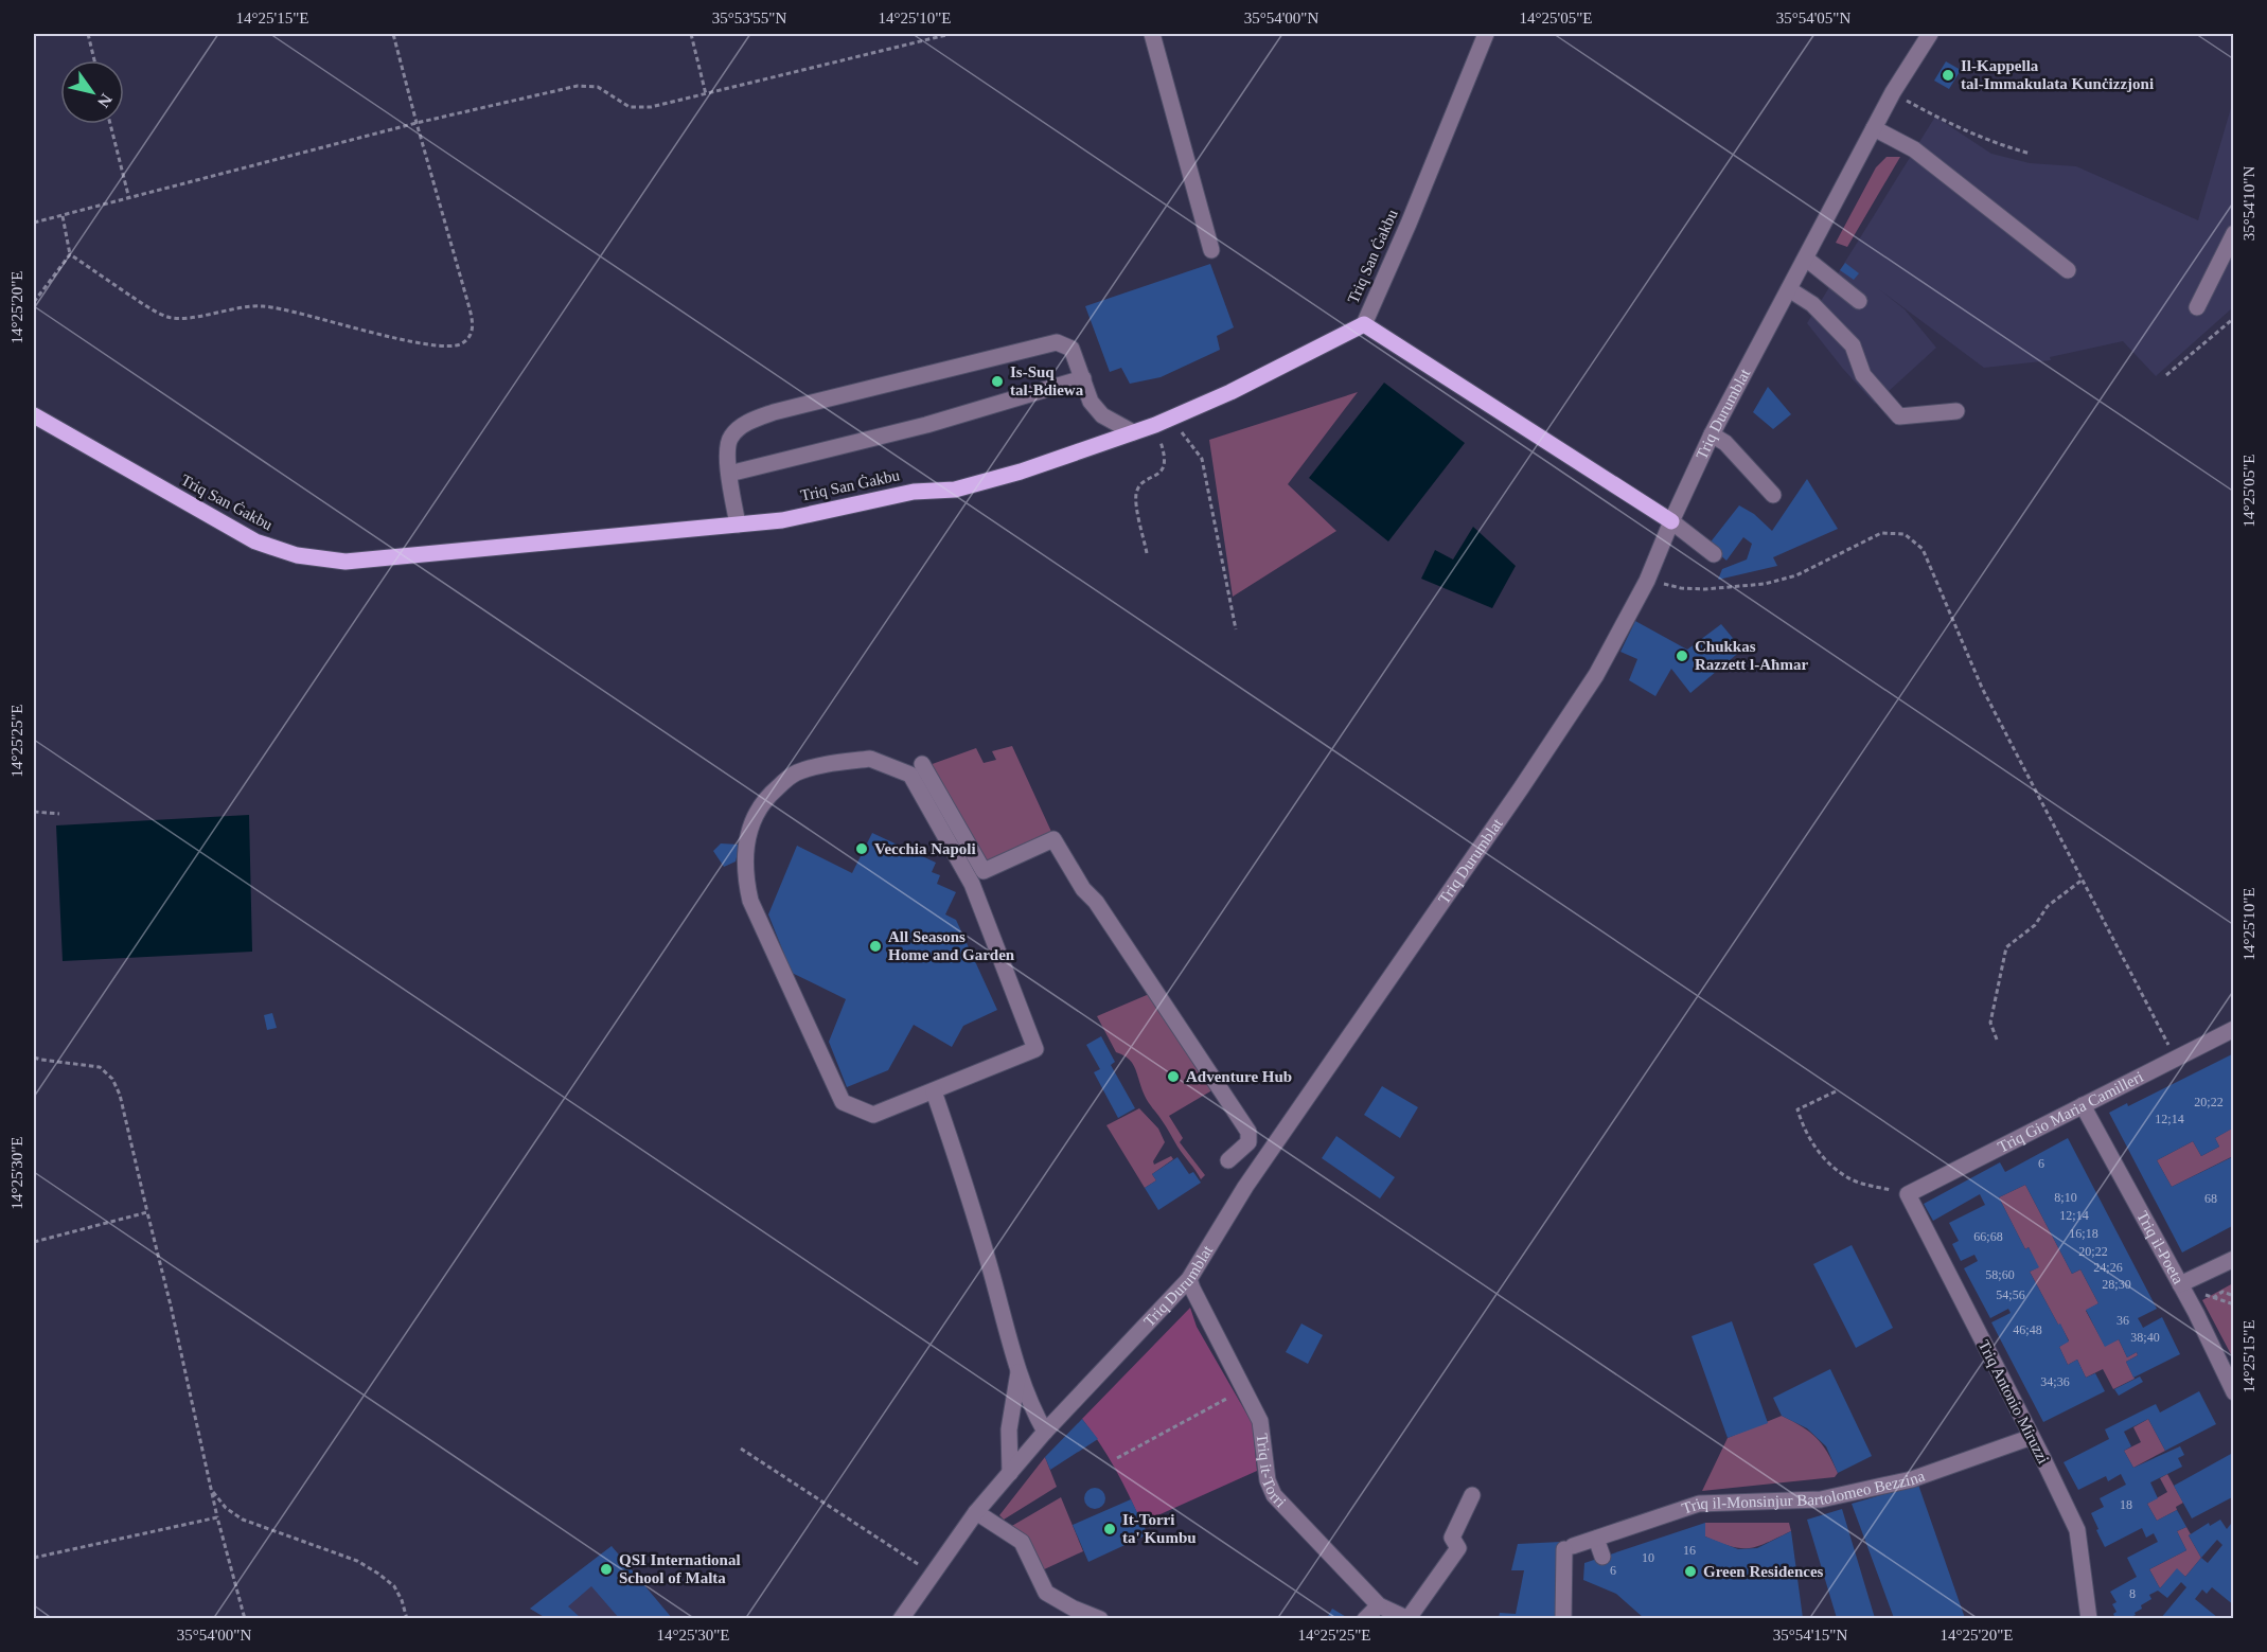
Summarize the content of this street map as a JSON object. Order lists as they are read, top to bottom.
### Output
{
  "streets": {
    "main road": ["Triq San Ġakbu"],
    "street": [
      "Triq Durumblat",
      "Triq Gio Maria Camilleri",
      "Triq il-Poeta",
      "Triq Antonio Miruzzi",
      "Triq it-Torri",
      "Triq il-Monsinjur Bartolomeo Bezzina"
    ]
  },
  "crossings": [
    ["Triq Durumblat", "Triq it-Torri"],
    ["Triq Gio Maria Camilleri", "Triq il-Poeta"],
    ["Triq Gio Maria Camilleri", "Triq Antonio Miruzzi"],
    ["Triq Antonio Miruzzi", "Triq il-Monsinjur Bartolomeo Bezzina"]
  ],
  "places": [
    "Il-Kappella tal-Immakulata Kunċizzjoni",
    "Is-Suq tal-Bdiewa",
    "Chukkas Razzett l-Aħmar",
    "Vecchia Napoli",
    "All Seasons Home and Garden",
    "Adventure Hub",
    "It-Torri ta' Kumbu",
    "QSI International School of Malta",
    "Green Residences"
  ],
  "house_numbers": [
    "20;22",
    "12;14",
    "6",
    "8;10",
    "68",
    "12;14",
    "16;18",
    "66;68",
    "20;22",
    "24;26",
    "58;60",
    "28;30",
    "54;56",
    "36",
    "46;48",
    "38;40",
    "34;36",
    "18",
    "16",
    "10",
    "6",
    "8"
  ],
  "north": "bottom right",
  "coordinates": [
    "14°25'15\"E",
    "35°53'55\"N",
    "14°25'10\"E",
    "35°54'00\"N",
    "14°25'05\"E",
    "35°54'05\"N",
    "35°54'10\"N",
    "14°25'20\"E",
    "14°25'25\"E",
    "14°25'30\"E",
    "35°54'15\"N"
  ]
}
